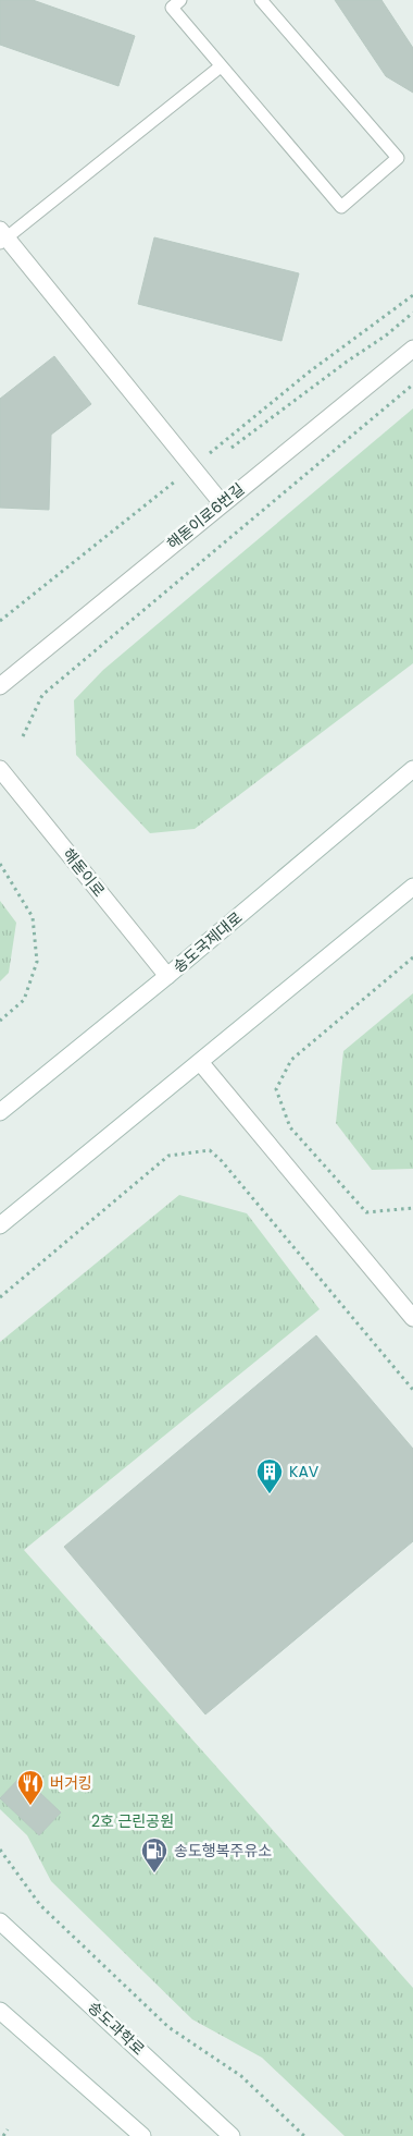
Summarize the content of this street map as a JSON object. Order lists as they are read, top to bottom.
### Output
{
  "streets": {
    "main road": [
      "해돋이로6번길",
      "해돋이로",
      "송도국제대로",
      "송도과학로"
    ]
  },
  "crossings": [
    ["해돋이로", "송도국제대로"]
  ],
  "parks": ["2호 근린공원"],
  "places": {
    "building": ["KAV"],
    "restaurant": ["버거킹"],
    "fuel station": ["송도행복주유소"]
  }
}
